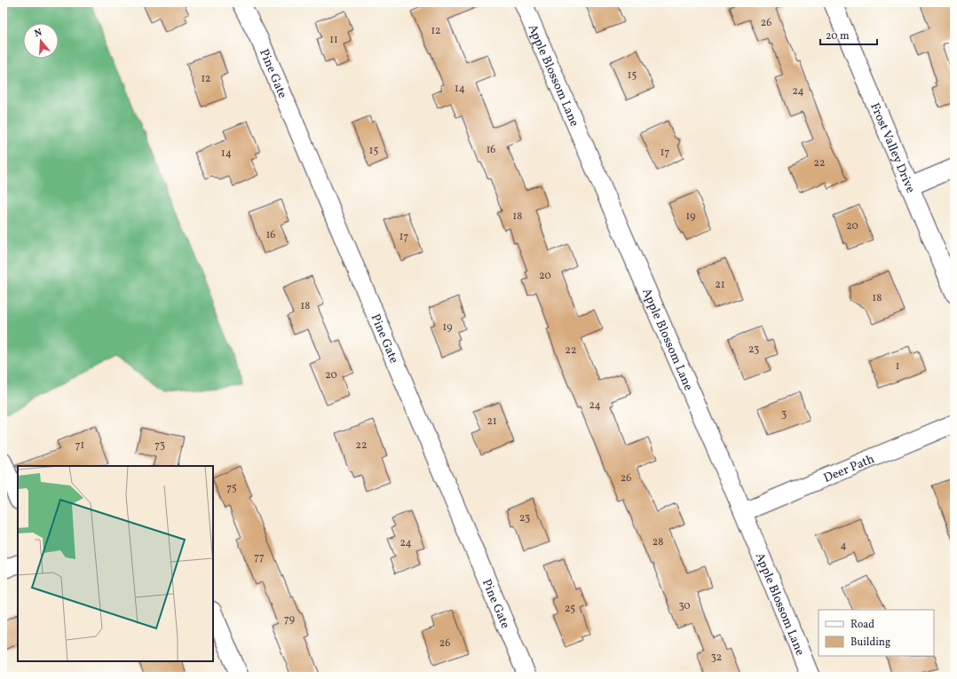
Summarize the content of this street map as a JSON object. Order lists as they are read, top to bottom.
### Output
{
  "streets": {
    "street": [
      "Pine Gate",
      "Apple Blossom Lane",
      "Frost Valley Drive",
      "Deer Path"
    ]
  },
  "crossings": [
    ["Apple Blossom Lane", "Deer Path"]
  ],
  "house_numbers": [
    "26",
    "12",
    "11",
    "15",
    "12",
    "14",
    "24",
    "16",
    "15",
    "17",
    "14",
    "22",
    "18",
    "19",
    "20",
    "16",
    "17",
    "20",
    "21",
    "18",
    "18",
    "19",
    "23",
    "22",
    "1",
    "20",
    "24",
    "3",
    "21",
    "71",
    "73",
    "22",
    "26",
    "75",
    "23",
    "28",
    "24",
    "4",
    "77",
    "30",
    "25",
    "79",
    "26",
    "32"
  ],
  "legend": ["Road", "Building"],
  "scale_bar": "20 m",
  "north": "top"
}
